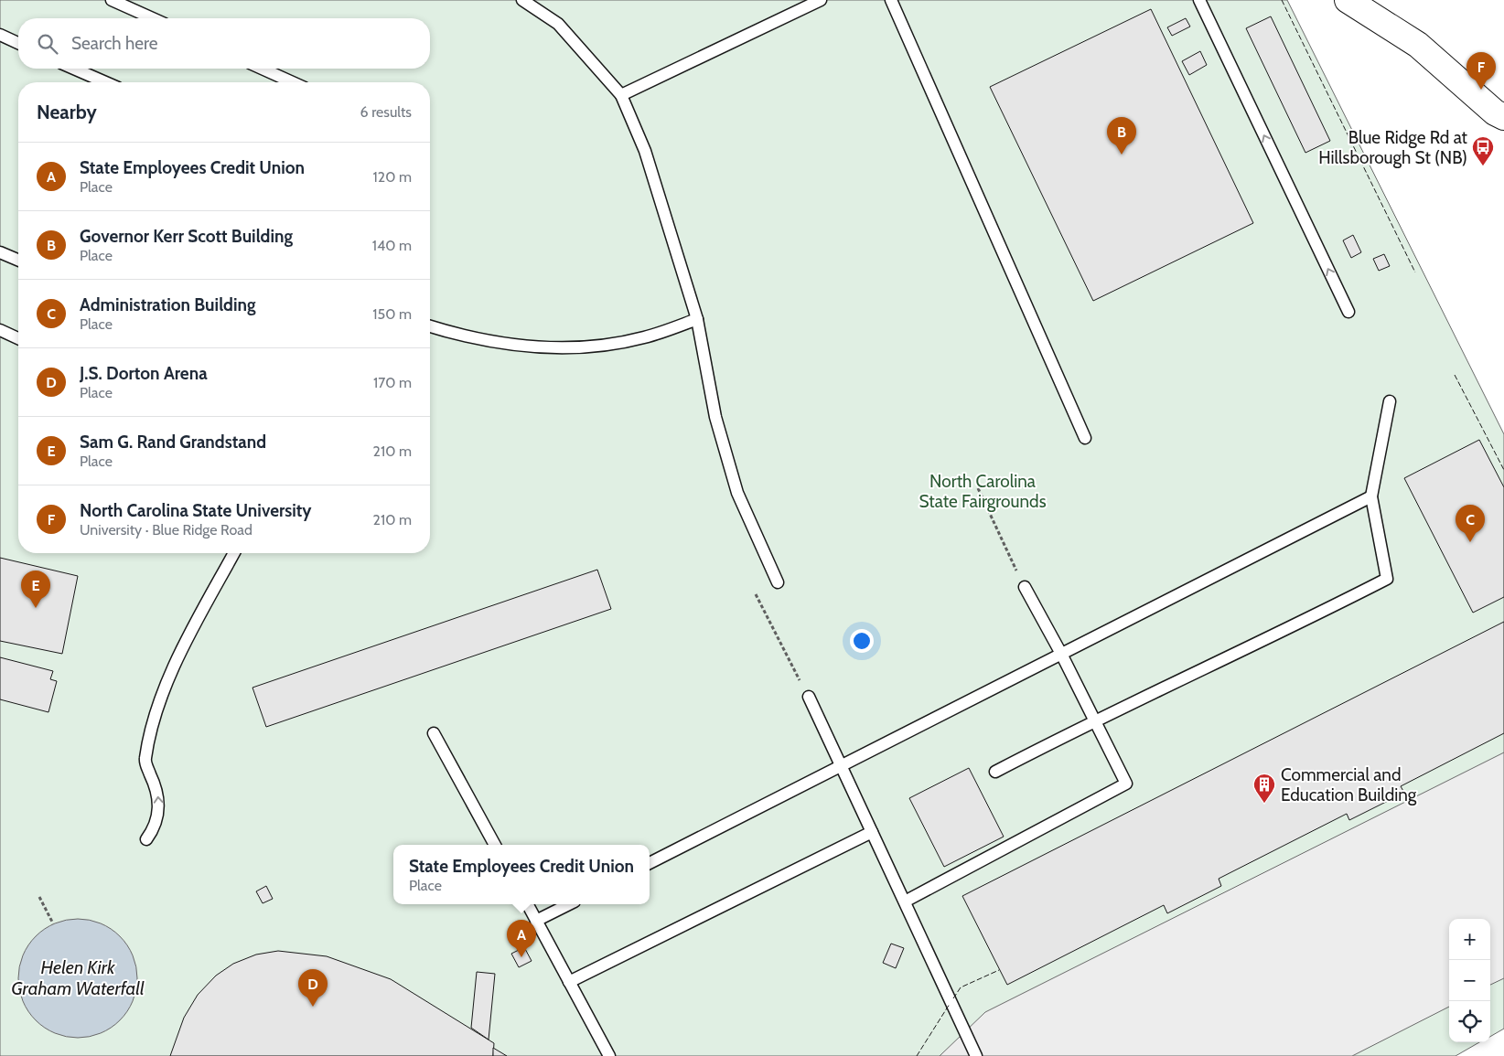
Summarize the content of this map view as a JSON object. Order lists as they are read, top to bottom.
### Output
{
  "water": ["Helen Kirk Graham Waterfall"],
  "parks": ["North Carolina State Fairgrounds"],
  "places": {
    "bus stop": ["Blue Ridge Rd at Hillsborough St (NB)"],
    "building": ["Commercial and Education Building"]
  },
  "page": {
    "search": "Search here",
    "pins": [
      "F",
      "B",
      "C",
      "E",
      "A",
      "D"
    ],
    "heading": ["Nearby", "6 results"],
    "list": [
      {
        "mark": "A",
        "name": "State Employees Credit Union",
        "note": "Place",
        "value": "120 m"
      },
      {
        "mark": "B",
        "name": "Governor Kerr Scott Building",
        "note": "Place",
        "value": "140 m"
      },
      {
        "mark": "C",
        "name": "Administration Building",
        "note": "Place",
        "value": "150 m"
      },
      {
        "mark": "D",
        "name": "J.S. Dorton Arena",
        "note": "Place",
        "value": "170 m"
      },
      {
        "mark": "E",
        "name": "Sam G. Rand Grandstand",
        "note": "Place",
        "value": "210 m"
      },
      {
        "mark": "F",
        "name": "North Carolina State University",
        "note": "University · Blue Ridge Road",
        "value": "210 m"
      }
    ],
    "popup": ["State Employees Credit Union", "Place"],
    "map_buttons": ["+", "−"]
  }
}
